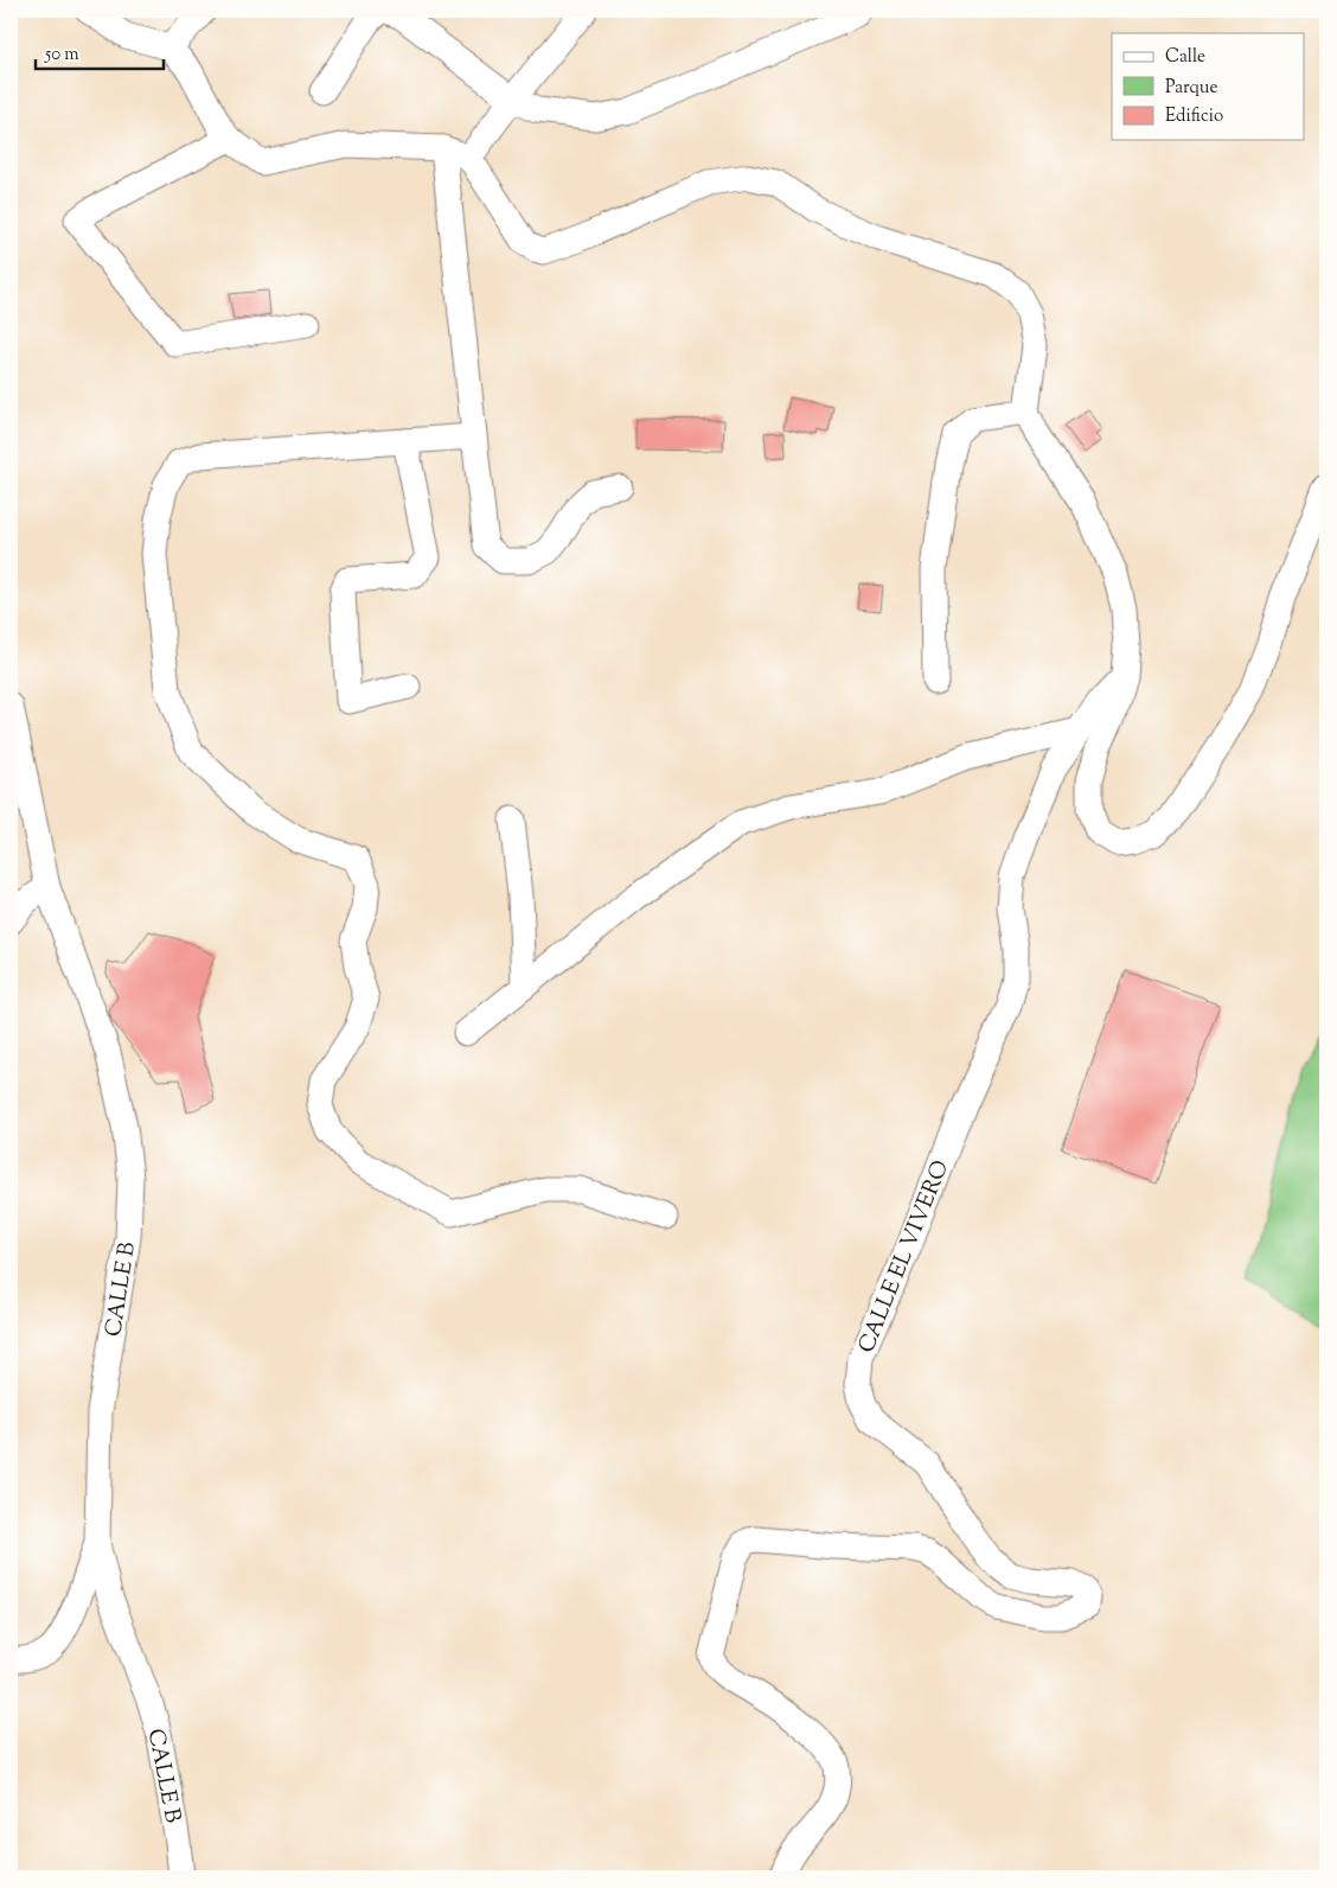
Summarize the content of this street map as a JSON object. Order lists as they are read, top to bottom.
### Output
{
  "streets": {
    "street": ["CALLE EL VIVERO", "CALLE B"]
  },
  "legend": ["Calle", "Parque", "Edificio"],
  "scale_bar": "50 m"
}
